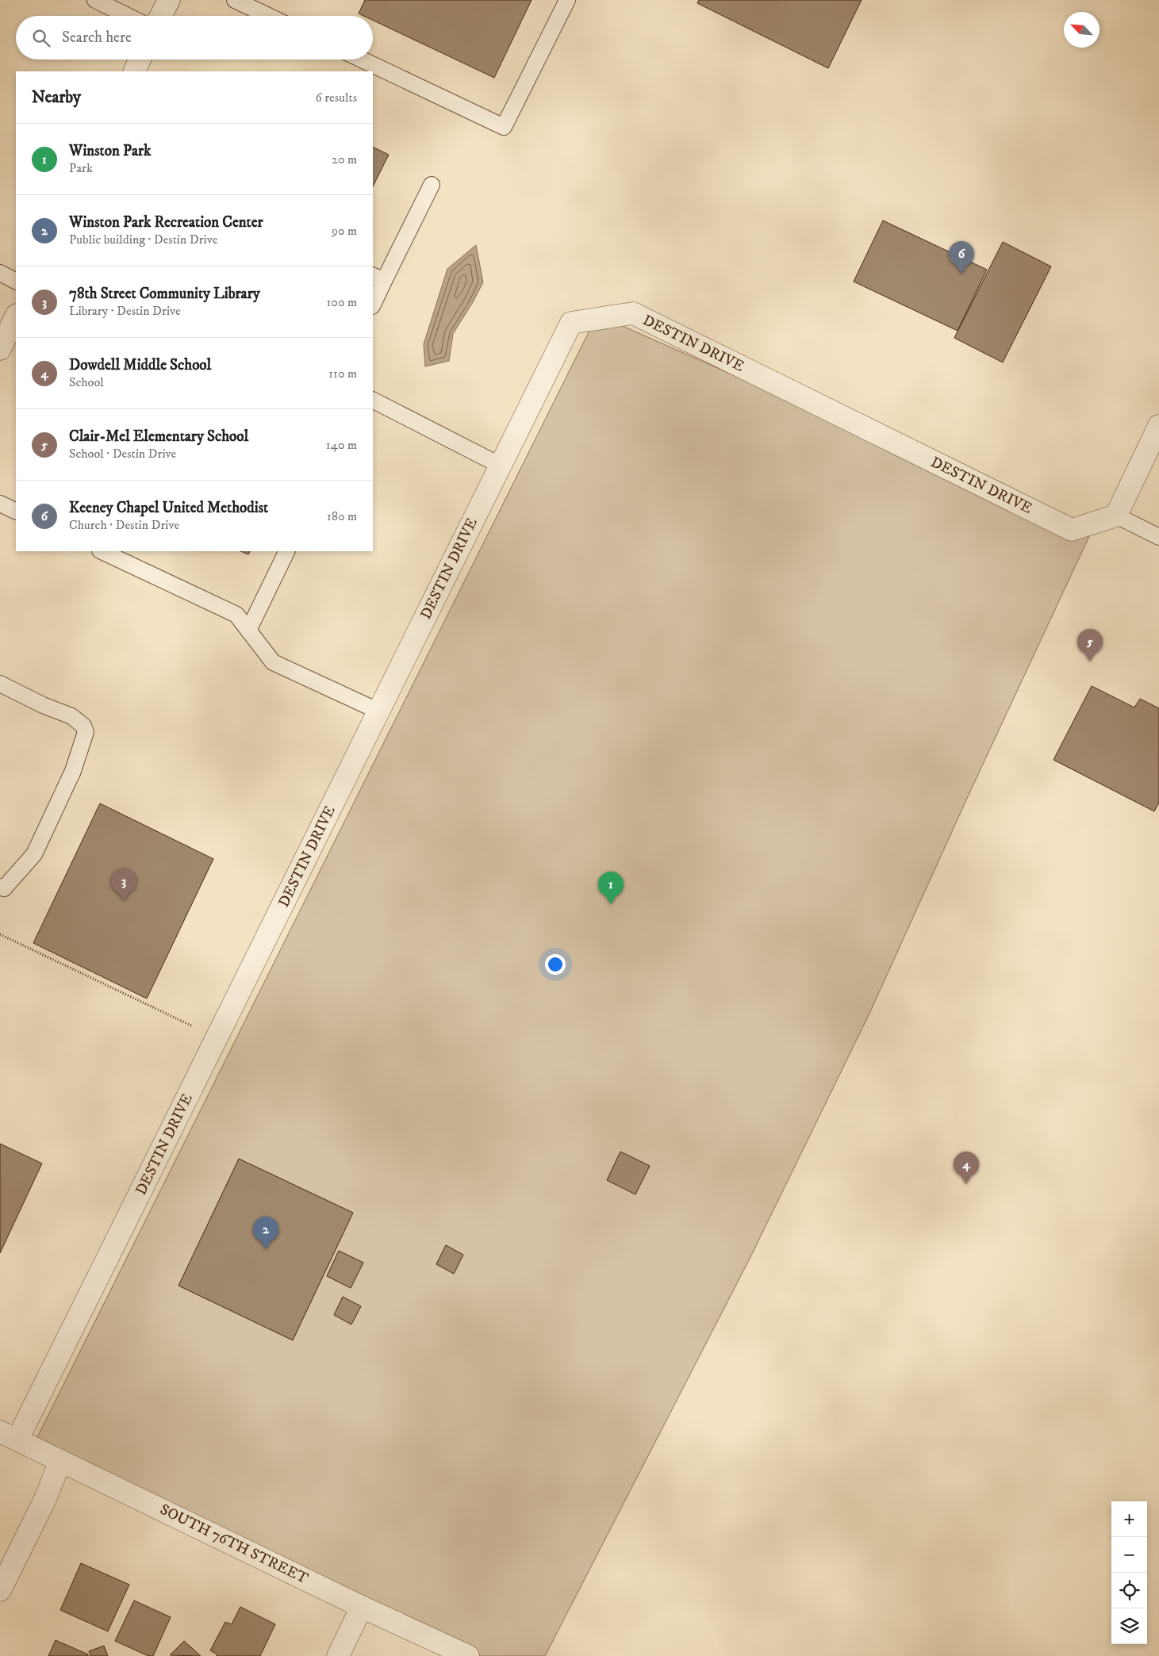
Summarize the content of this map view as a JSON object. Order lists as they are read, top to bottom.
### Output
{
  "streets": {
    "street": ["DESTIN DRIVE", "SOUTH 76TH STREET"]
  },
  "crossings": [
    ["DESTIN DRIVE", "SOUTH 76TH STREET"]
  ],
  "north": "top left",
  "page": {
    "search": "Search here",
    "heading": ["Nearby", "6 results"],
    "list": [
      {
        "mark": "1",
        "name": "Winston Park",
        "note": "Park",
        "value": "20 m"
      },
      {
        "mark": "2",
        "name": "Winston Park Recreation Center",
        "note": "Public building · Destin Drive",
        "value": "90 m"
      },
      {
        "mark": "3",
        "name": "78th Street Community Library",
        "note": "Library · Destin Drive",
        "value": "100 m"
      },
      {
        "mark": "4",
        "name": "Dowdell Middle School",
        "note": "School",
        "value": "110 m"
      },
      {
        "mark": "5",
        "name": "Clair-Mel Elementary School",
        "note": "School · Destin Drive",
        "value": "140 m"
      },
      {
        "mark": "6",
        "name": "Keeney Chapel United Methodist",
        "note": "Church · Destin Drive",
        "value": "180 m"
      }
    ],
    "pins": [
      "6",
      "5",
      "3",
      "1",
      "4",
      "2"
    ],
    "map_buttons": ["+", "−"]
  }
}
